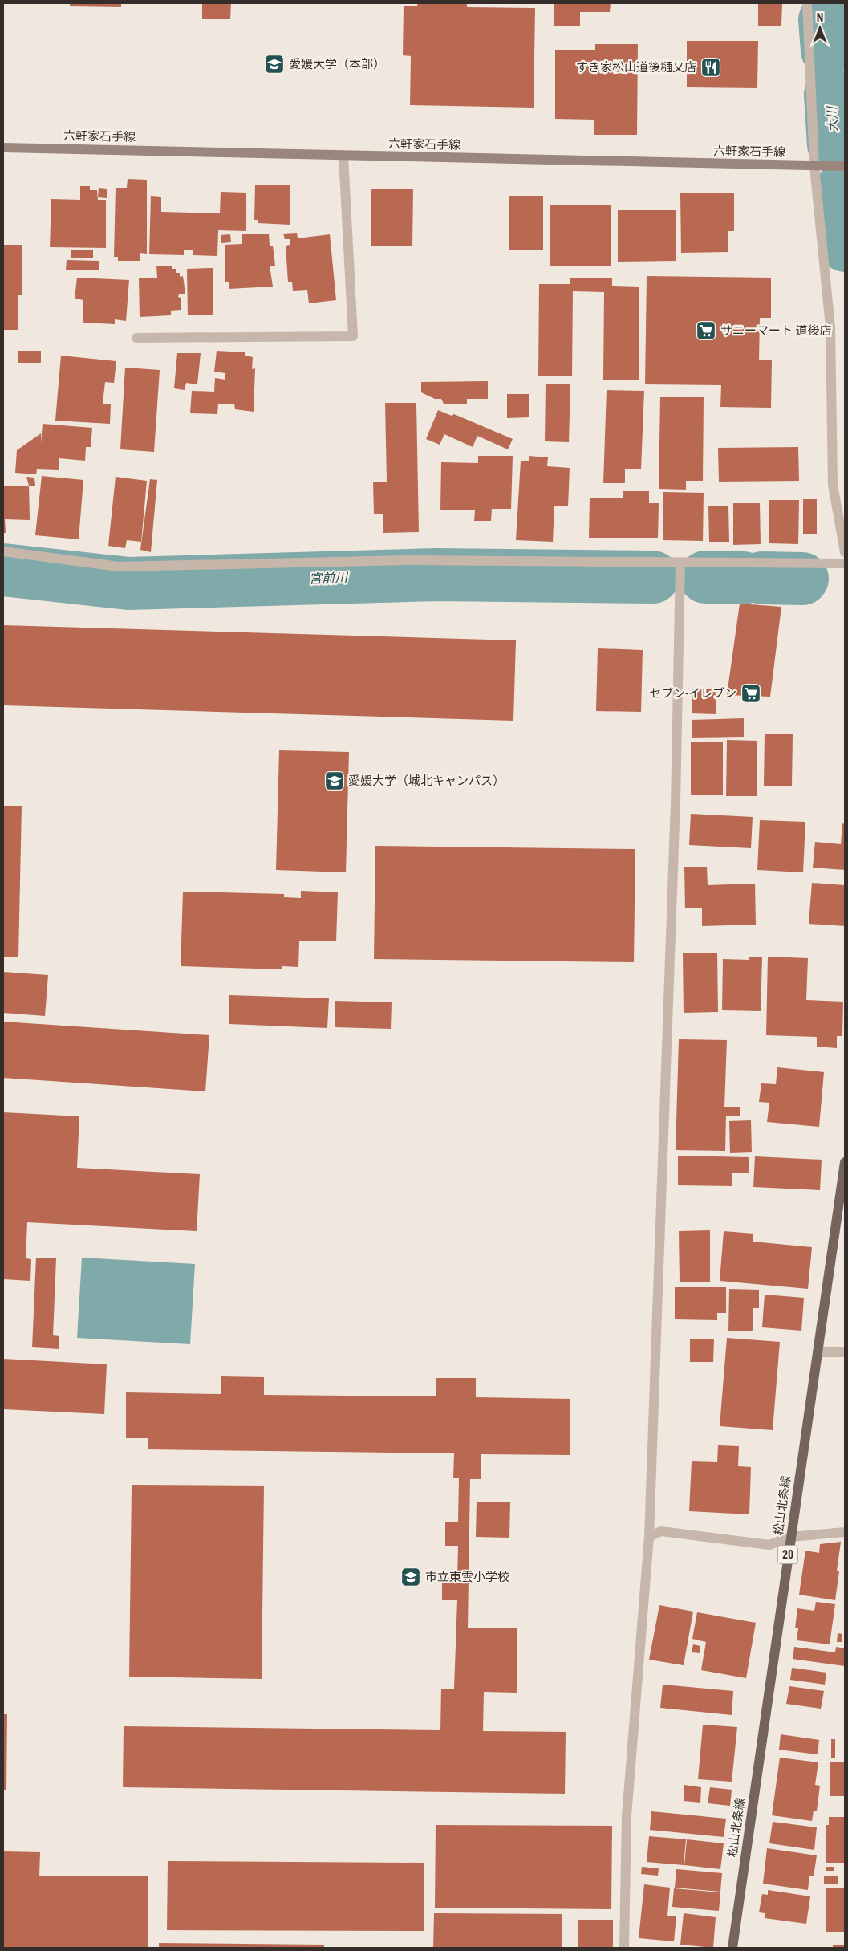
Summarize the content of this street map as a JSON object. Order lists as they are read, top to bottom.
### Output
{
  "streets": {
    "main road": ["六軒家石手線", "松山北条線", "20"]
  },
  "water": ["大川", "宮前川"],
  "places": {
    "school or university": ["愛媛大学（本部）", "愛媛大学（城北キャンパス）", "市立東雲小学校"],
    "restaurant": ["すき家松山道後樋又店"],
    "supermarket": ["サニーマート 道後店", "セブン-イレブン"]
  },
  "north": "top"
}
